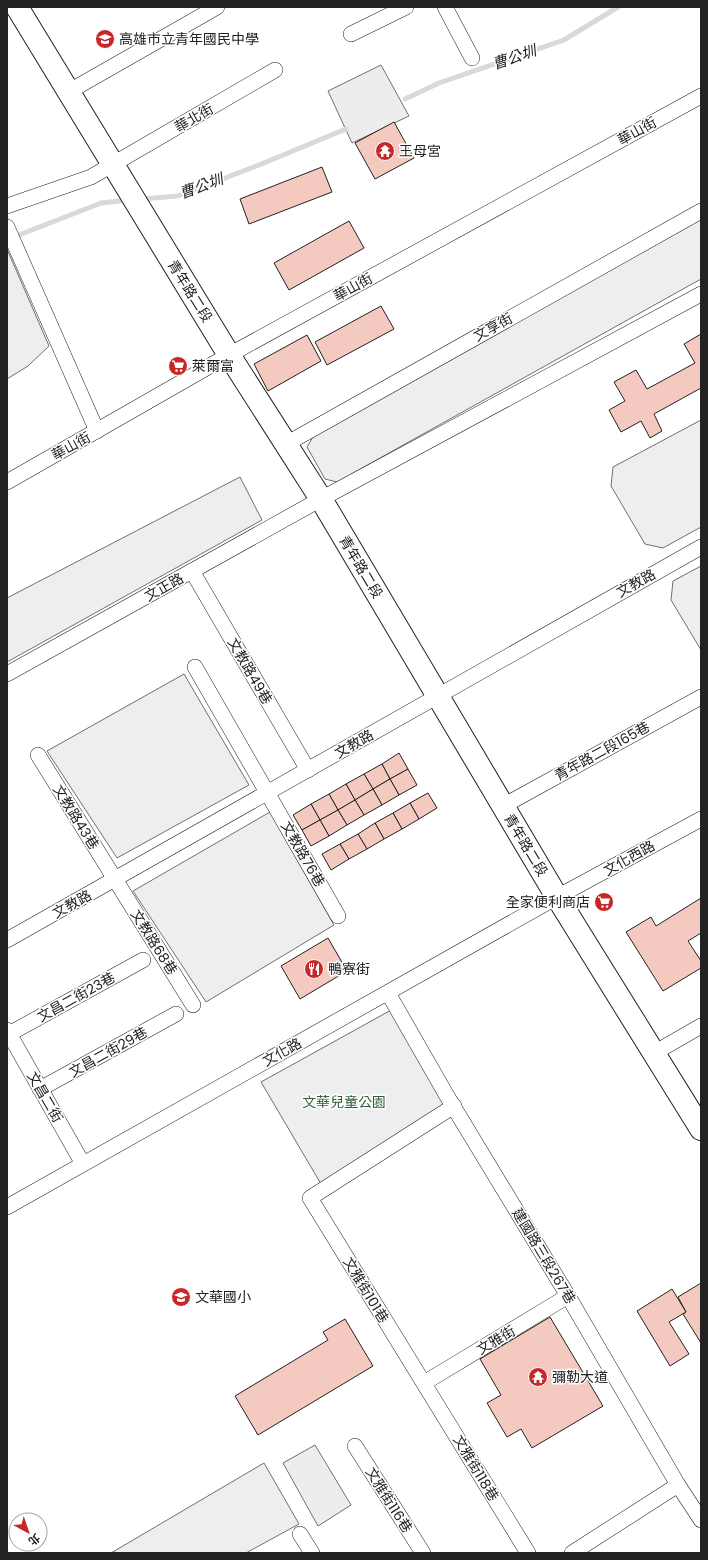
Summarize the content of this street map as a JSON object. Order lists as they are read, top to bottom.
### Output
{
  "streets": {
    "street": [
      "華北街",
      "華山街",
      "青年路二段",
      "文享街",
      "文教路",
      "文正路",
      "文教路49巷",
      "青年路二段165巷",
      "文教路43巷",
      "文教路76巷",
      "文化西路",
      "文教路68巷",
      "文昌二街23巷",
      "文昌二街29巷",
      "文化路",
      "文昌二街",
      "建國路三段267巷",
      "文雅街101巷",
      "文雅街",
      "文雅街118巷",
      "文雅街116巷"
    ]
  },
  "crossings": [
    ["華北街", "青年路二段"],
    ["華山街", "青年路二段"],
    ["青年路二段", "文享街"],
    ["青年路二段", "文教路"],
    ["青年路二段", "文正路"],
    ["青年路二段", "青年路二段165巷"],
    ["青年路二段", "文化西路"],
    ["青年路二段", "文化路"],
    ["文教路", "文教路49巷"],
    ["文教路", "文教路43巷"],
    ["文教路", "文教路76巷"],
    ["文教路", "文教路68巷"],
    ["文正路", "文教路49巷"],
    ["文教路43巷", "文教路68巷"],
    ["文化西路", "文化路"],
    ["文昌二街23巷", "文昌二街"],
    ["文昌二街29巷", "文昌二街"],
    ["文化路", "文昌二街"],
    ["文化路", "建國路三段267巷"],
    ["建國路三段267巷", "文雅街101巷"],
    ["建國路三段267巷", "文雅街"],
    ["文雅街101巷", "文雅街"],
    ["文雅街101巷", "文雅街118巷"],
    ["文雅街", "文雅街118巷"]
  ],
  "water": ["曹公圳"],
  "parks": ["文華兒童公園"],
  "places": {
    "school or university": ["高雄市立青年國民中學", "文華國小"],
    "temple": ["王母宮", "彌勒大道"],
    "supermarket": ["萊爾富", "全家便利商店"],
    "restaurant": ["鴨寮街"]
  },
  "north": "bottom right"
}
